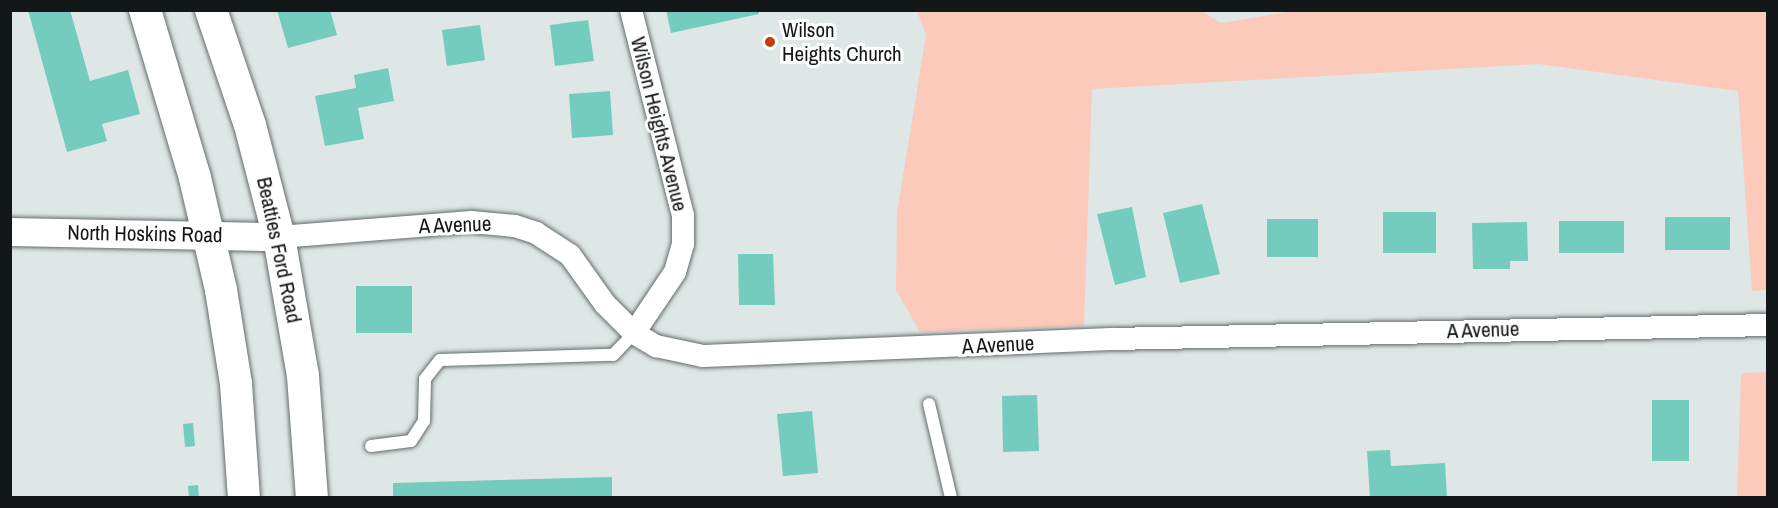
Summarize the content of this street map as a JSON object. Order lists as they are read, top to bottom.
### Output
{
  "streets": {
    "main road": ["Beatties Ford Road"],
    "street": ["Wilson Heights Avenue", "A Avenue", "North Hoskins Road"]
  },
  "crossings": [
    ["Wilson Heights Avenue", "A Avenue"],
    ["A Avenue", "North Hoskins Road"],
    ["A Avenue", "Beatties Ford Road"],
    ["North Hoskins Road", "Beatties Ford Road"]
  ],
  "places": ["Wilson Heights Church"]
}
